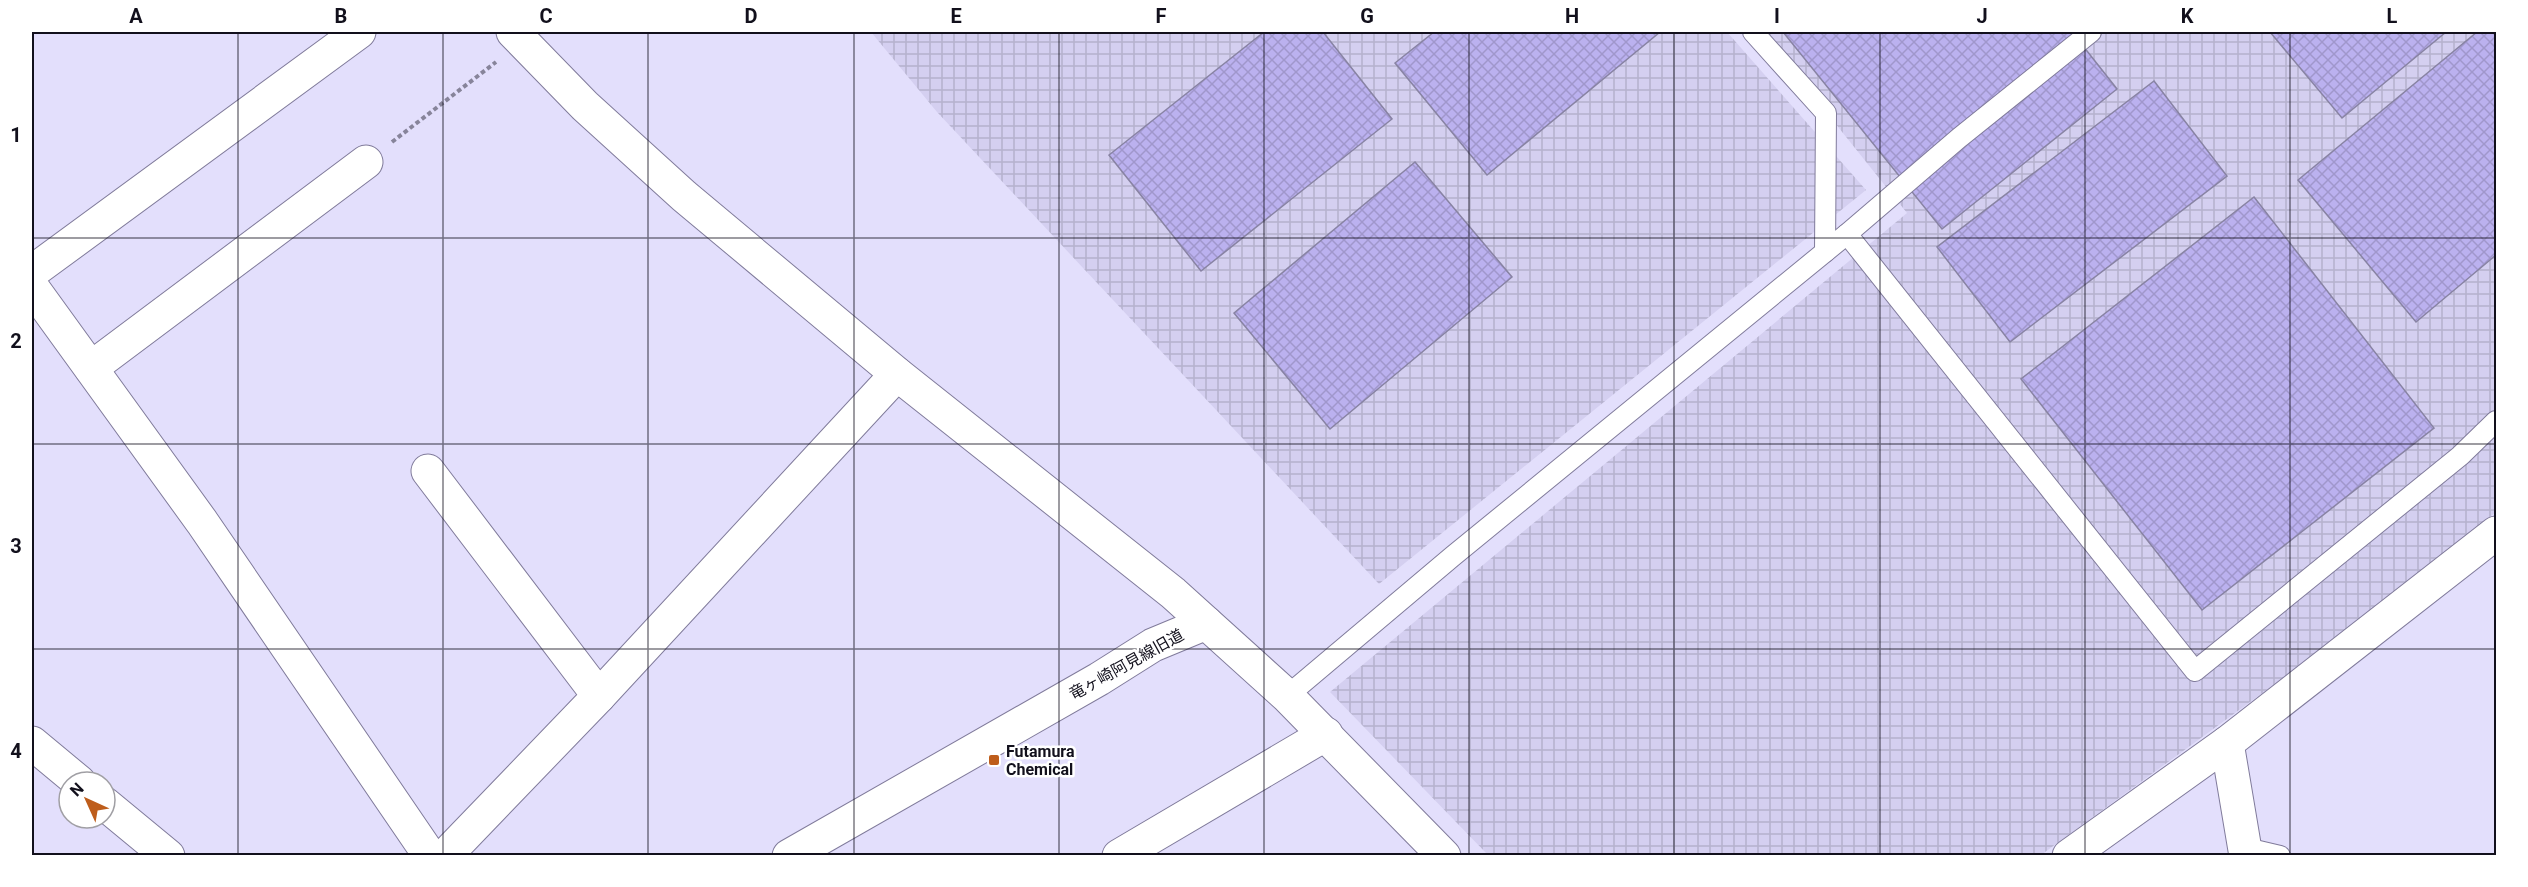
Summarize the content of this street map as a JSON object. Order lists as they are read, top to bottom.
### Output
{
  "streets": {
    "street": ["竜ヶ崎阿見線旧道"]
  },
  "places": {
    "transit": ["Futamura Chemical"]
  },
  "north": "top left",
  "grid": {
    "columns": [
      "A",
      "B",
      "C",
      "D",
      "E",
      "F",
      "G",
      "H",
      "I",
      "J",
      "K",
      "L"
    ],
    "rows": [
      "1",
      "2",
      "3",
      "4"
    ]
  }
}
